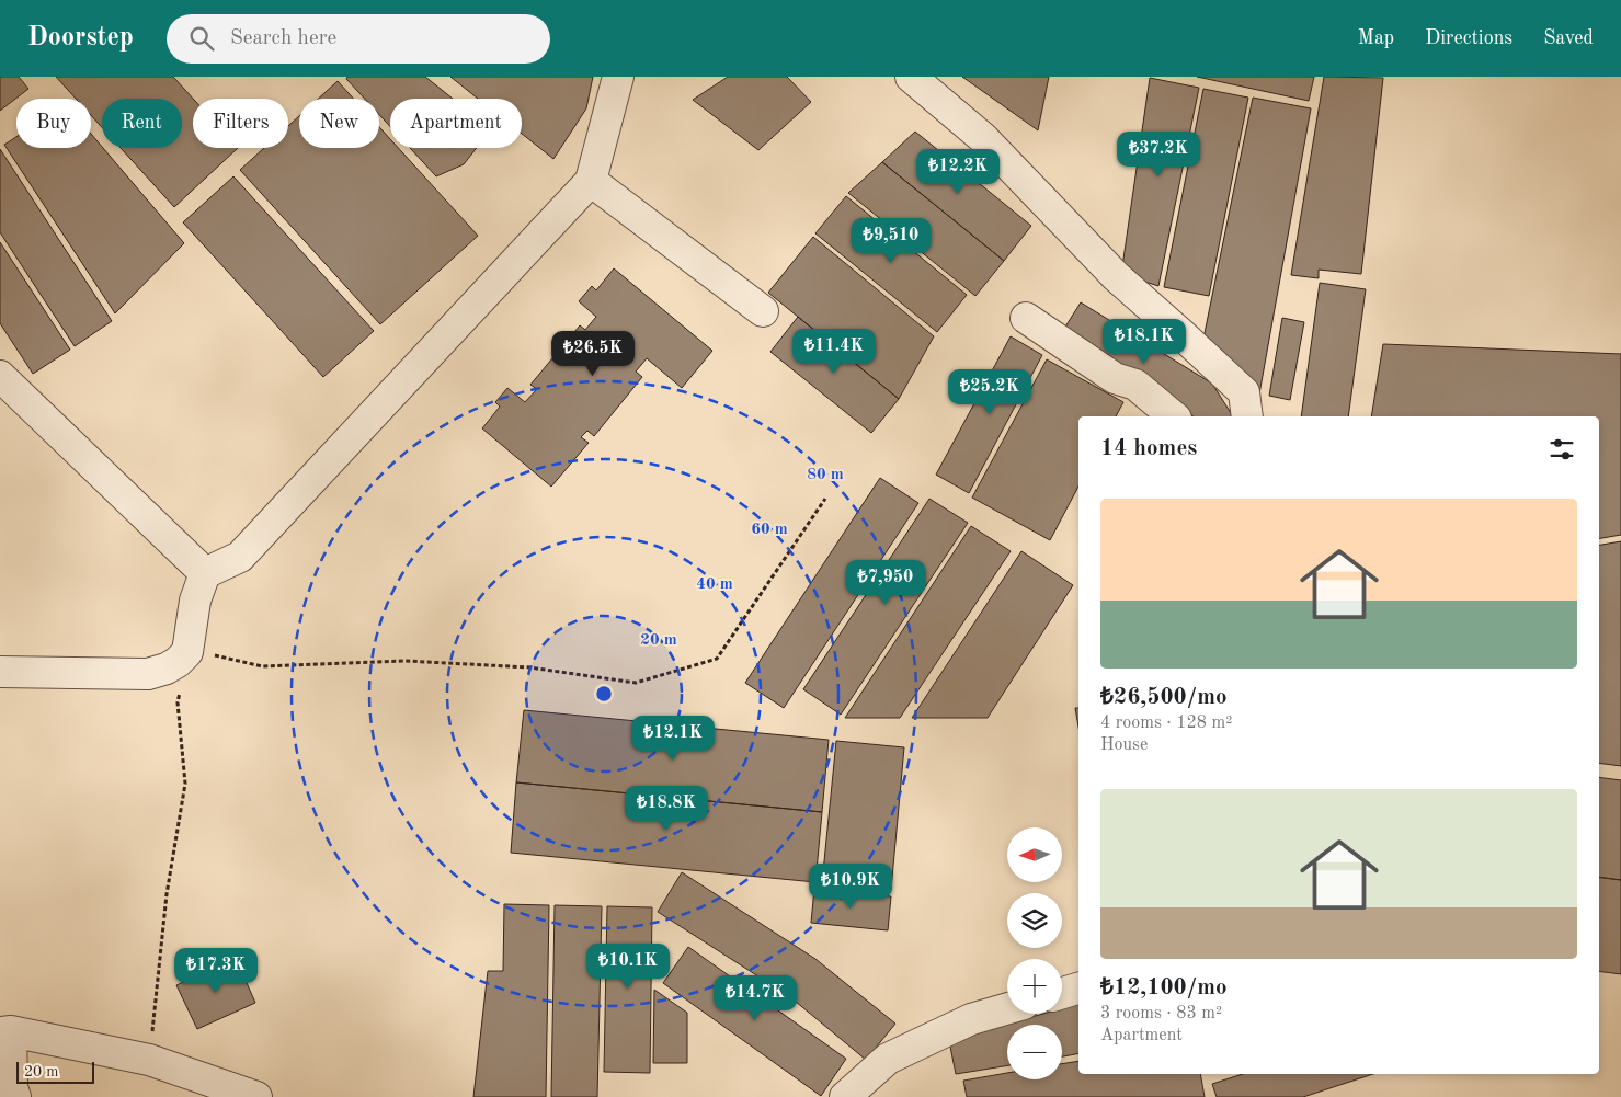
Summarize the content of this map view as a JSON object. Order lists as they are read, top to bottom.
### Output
{
  "scale_bar": "20 m",
  "north": "left",
  "page": {
    "header": "Doorstep",
    "search": "Search here",
    "nav": ["Map", "Directions", "Saved"],
    "chip": [
      "Buy",
      "Rent",
      "Filters",
      "New",
      "Apartment"
    ],
    "price": [
      "₺37.2K",
      "₺12.2K",
      "₺9,510",
      "₺18.1K",
      "₺11.4K",
      "₺26.5K",
      "₺25.2K",
      "₺7,950",
      "₺12.1K",
      "₺18.8K",
      "₺10.9K",
      "₺10.1K",
      "₺17.3K",
      "₺14.7K"
    ],
    "heading": "14 homes",
    "list": [
      {
        "name": "₺26,500/mo",
        "note": "4 rooms · 128 m² · House"
      },
      {
        "name": "₺12,100/mo",
        "note": "3 rooms · 83 m² · Apartment"
      }
    ],
    "map_buttons": ["+", "−"],
    "scale": "20 m"
  },
  "rings": [
    "80 m",
    "60 m",
    "40 m",
    "20 m"
  ]
}
